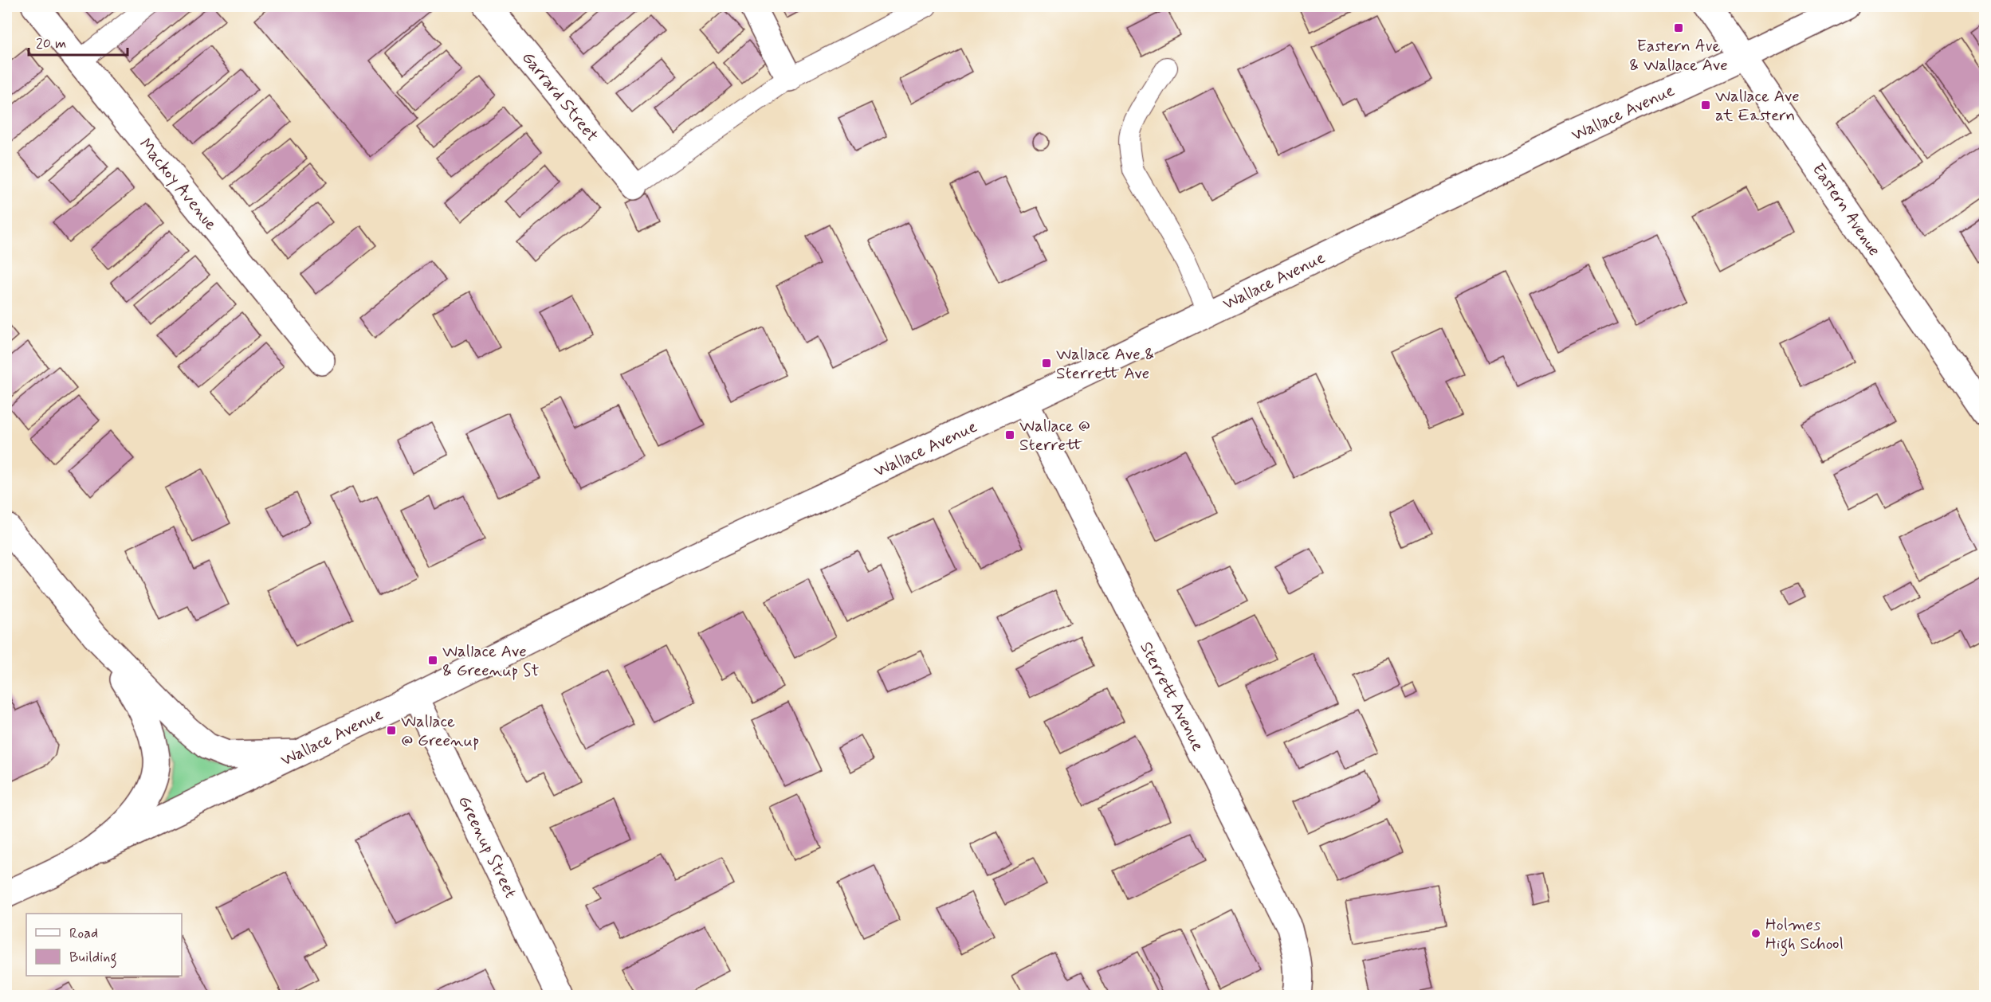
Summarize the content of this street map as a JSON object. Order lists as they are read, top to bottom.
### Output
{
  "streets": {
    "street": [
      "Garrard Street",
      "Wallace Avenue",
      "Mackoy Avenue",
      "Eastern Avenue",
      "Sterrett Avenue",
      "Greenup Street"
    ]
  },
  "crossings": [
    ["Wallace Avenue", "Eastern Avenue"],
    ["Wallace Avenue", "Sterrett Avenue"],
    ["Wallace Avenue", "Greenup Street"]
  ],
  "places": {
    "transit": [
      "Eastern Ave & Wallace Ave",
      "Wallace Ave at Eastern",
      "Wallace Ave & Sterrett Ave",
      "Wallace @ Sterrett",
      "Wallace Ave & Greenup St",
      "Wallace @ Greenup"
    ],
    "other": ["Holmes High School"]
  },
  "legend": ["Road", "Building"],
  "scale_bar": "20 m"
}
